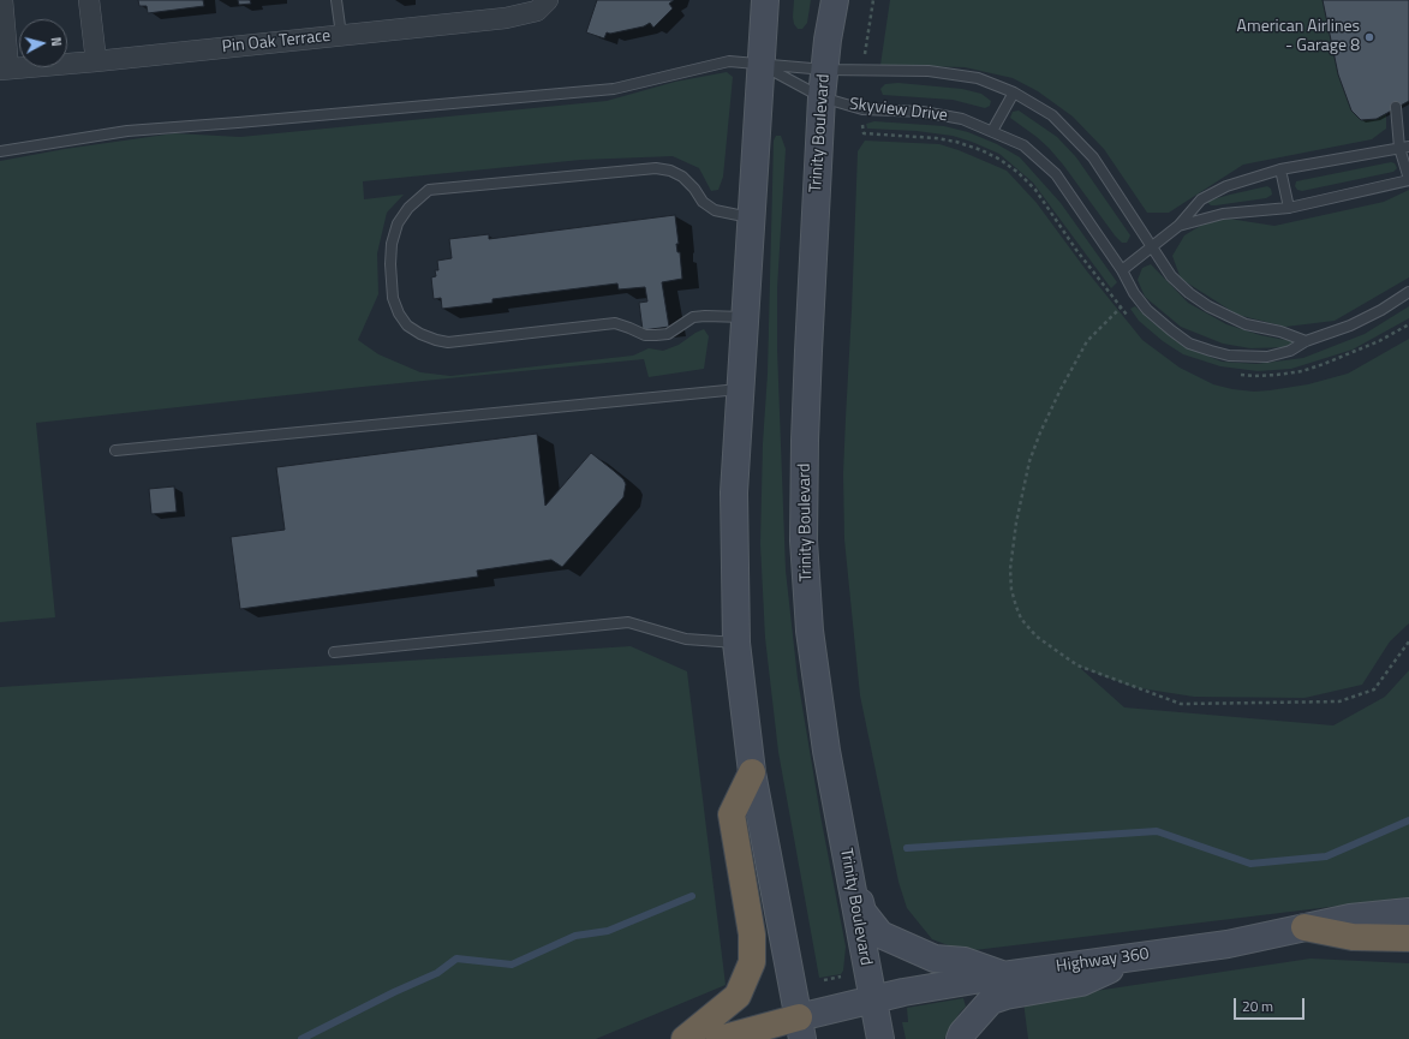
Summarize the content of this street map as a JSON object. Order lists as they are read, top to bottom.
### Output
{
  "streets": {
    "main road": ["Trinity Boulevard", "Highway 360"],
    "street": ["Pin Oak Terrace"],
    "lane": ["Skyview Drive"]
  },
  "crossings": [
    ["Skyview Drive", "Trinity Boulevard"],
    ["Trinity Boulevard", "Highway 360"]
  ],
  "places": ["American Airlines - Garage 8"],
  "scale_bar": "20 m",
  "north": "right"
}
